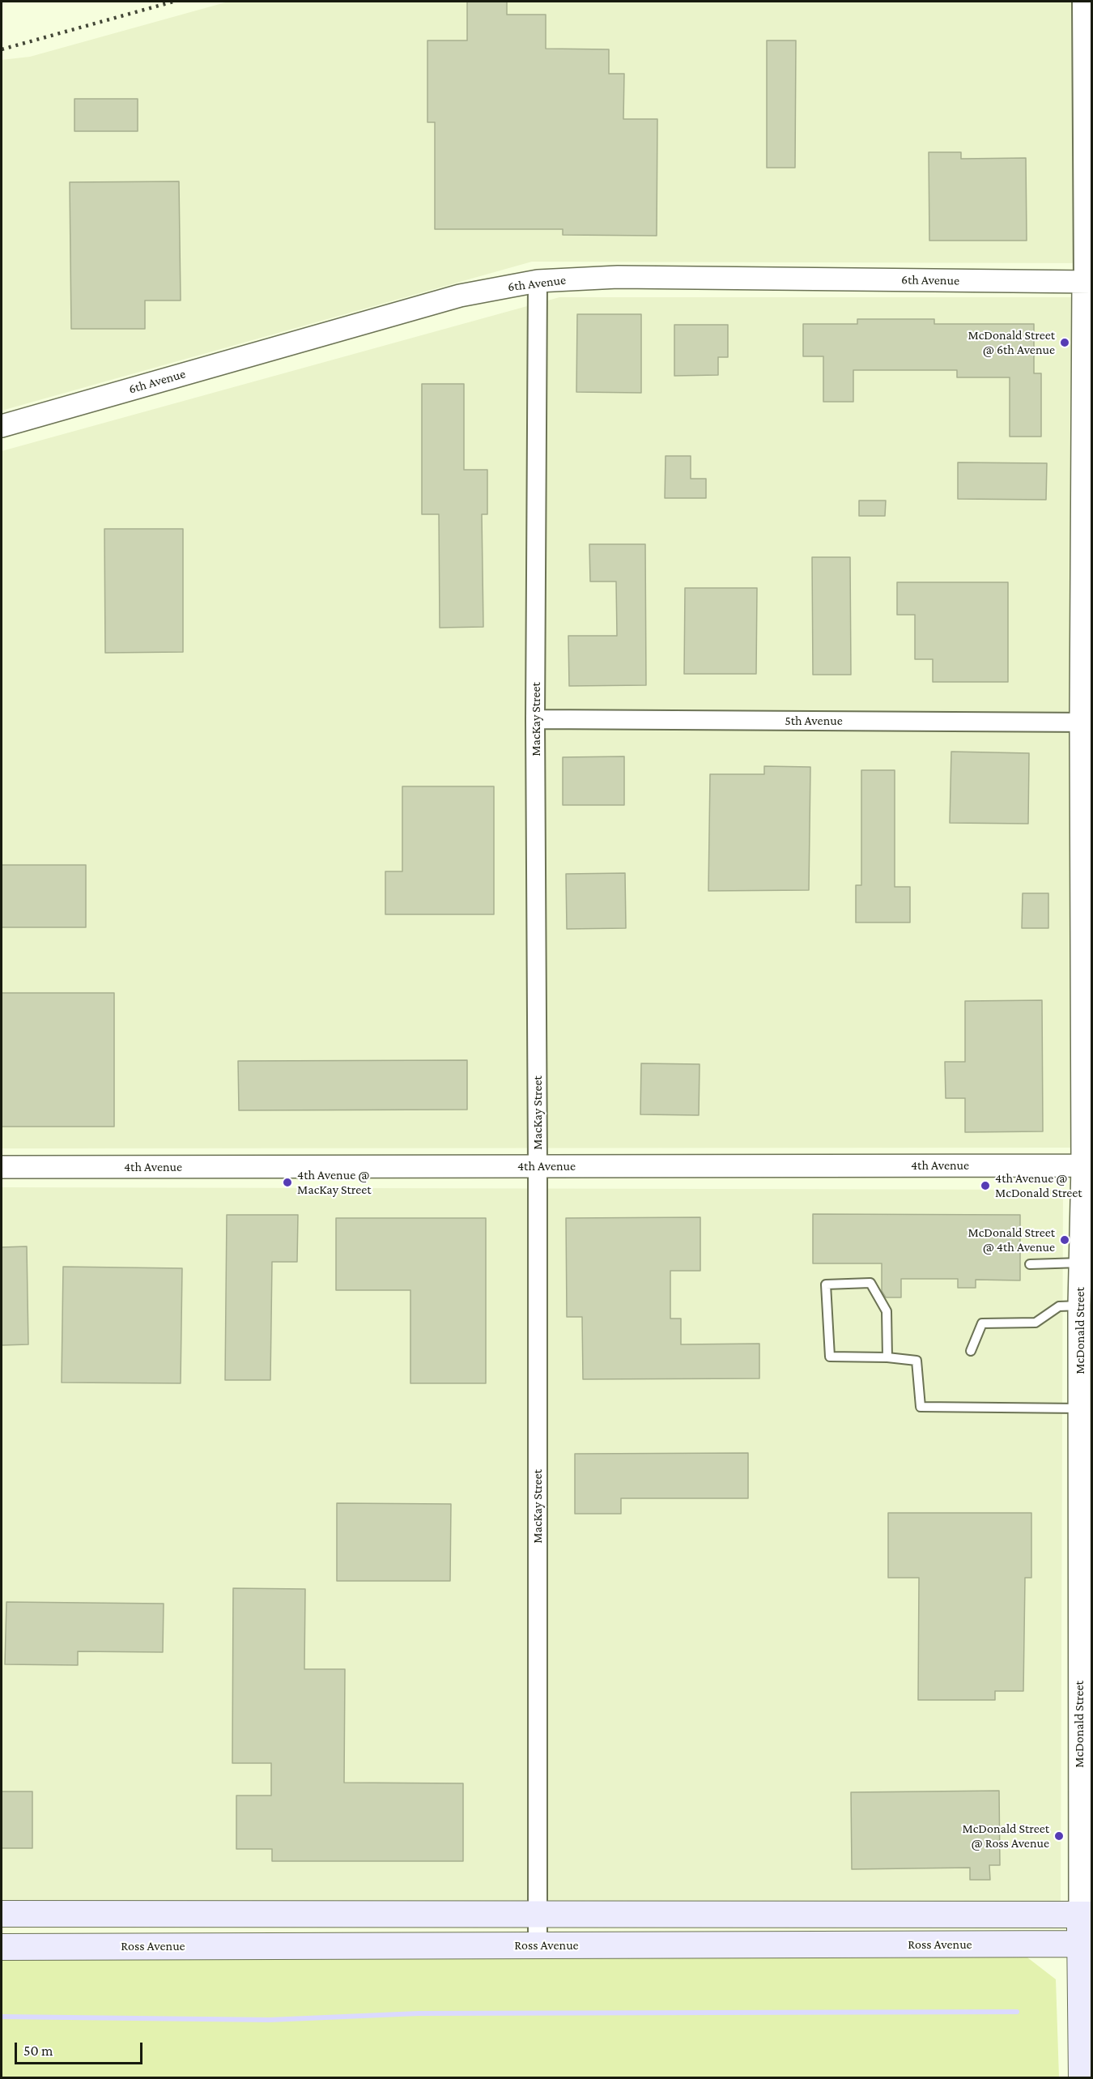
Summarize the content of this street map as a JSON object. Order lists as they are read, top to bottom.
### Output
{
  "streets": {
    "main road": ["McDonald Street", "Ross Avenue"],
    "street": [
      "6th Avenue",
      "MacKay Street",
      "5th Avenue",
      "4th Avenue"
    ]
  },
  "crossings": [
    ["6th Avenue", "MacKay Street"],
    ["6th Avenue", "McDonald Street"],
    ["MacKay Street", "5th Avenue"],
    ["MacKay Street", "4th Avenue"],
    ["MacKay Street", "Ross Avenue"],
    ["5th Avenue", "McDonald Street"],
    ["4th Avenue", "McDonald Street"],
    ["McDonald Street", "Ross Avenue"]
  ],
  "places": [
    "McDonald Street @ 6th Avenue",
    "4th Avenue @ MacKay Street",
    "4th Avenue @ McDonald Street",
    "McDonald Street @ 4th Avenue",
    "McDonald Street @ Ross Avenue"
  ],
  "scale_bar": "50 m"
}
